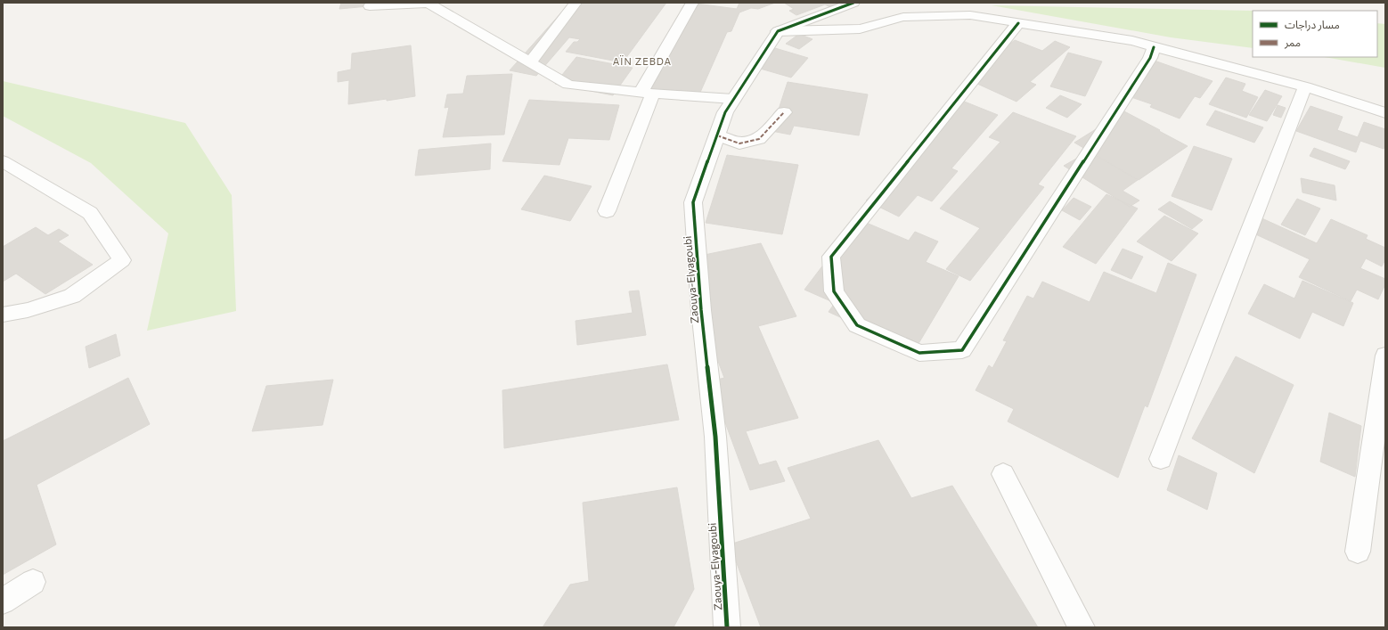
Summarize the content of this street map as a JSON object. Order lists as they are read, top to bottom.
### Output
{
  "streets": {
    "street": ["Zaouya-Elyagoubi"]
  },
  "districts": ["AÏN ZEBDA"],
  "legend": ["مسار دراجات", "ممر"]
}
